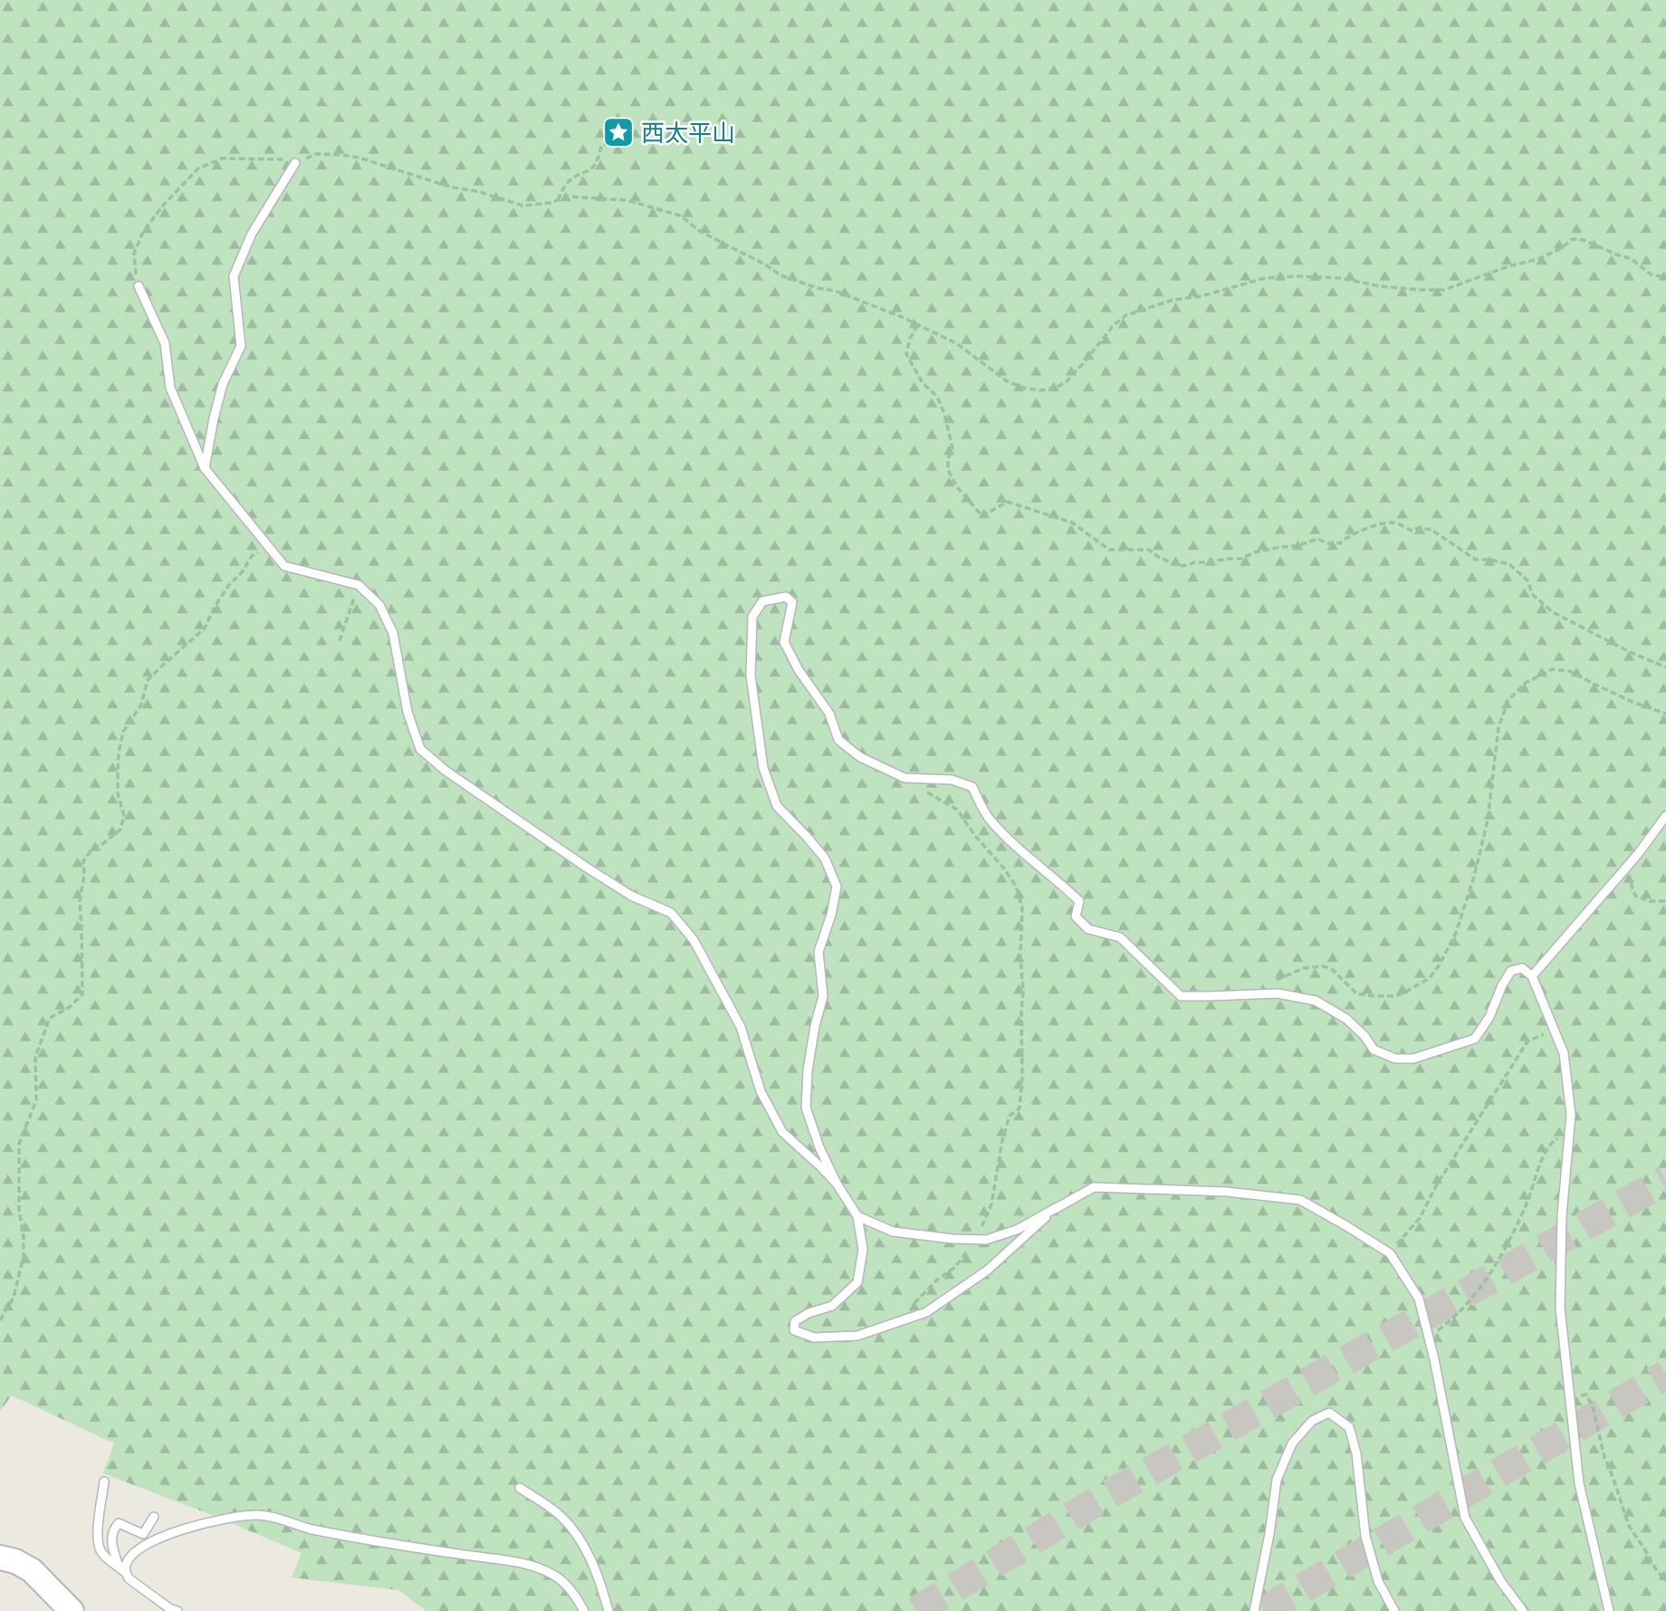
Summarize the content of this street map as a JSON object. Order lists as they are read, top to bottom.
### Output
{
  "places": {
    "place": ["西太平山"]
  }
}
